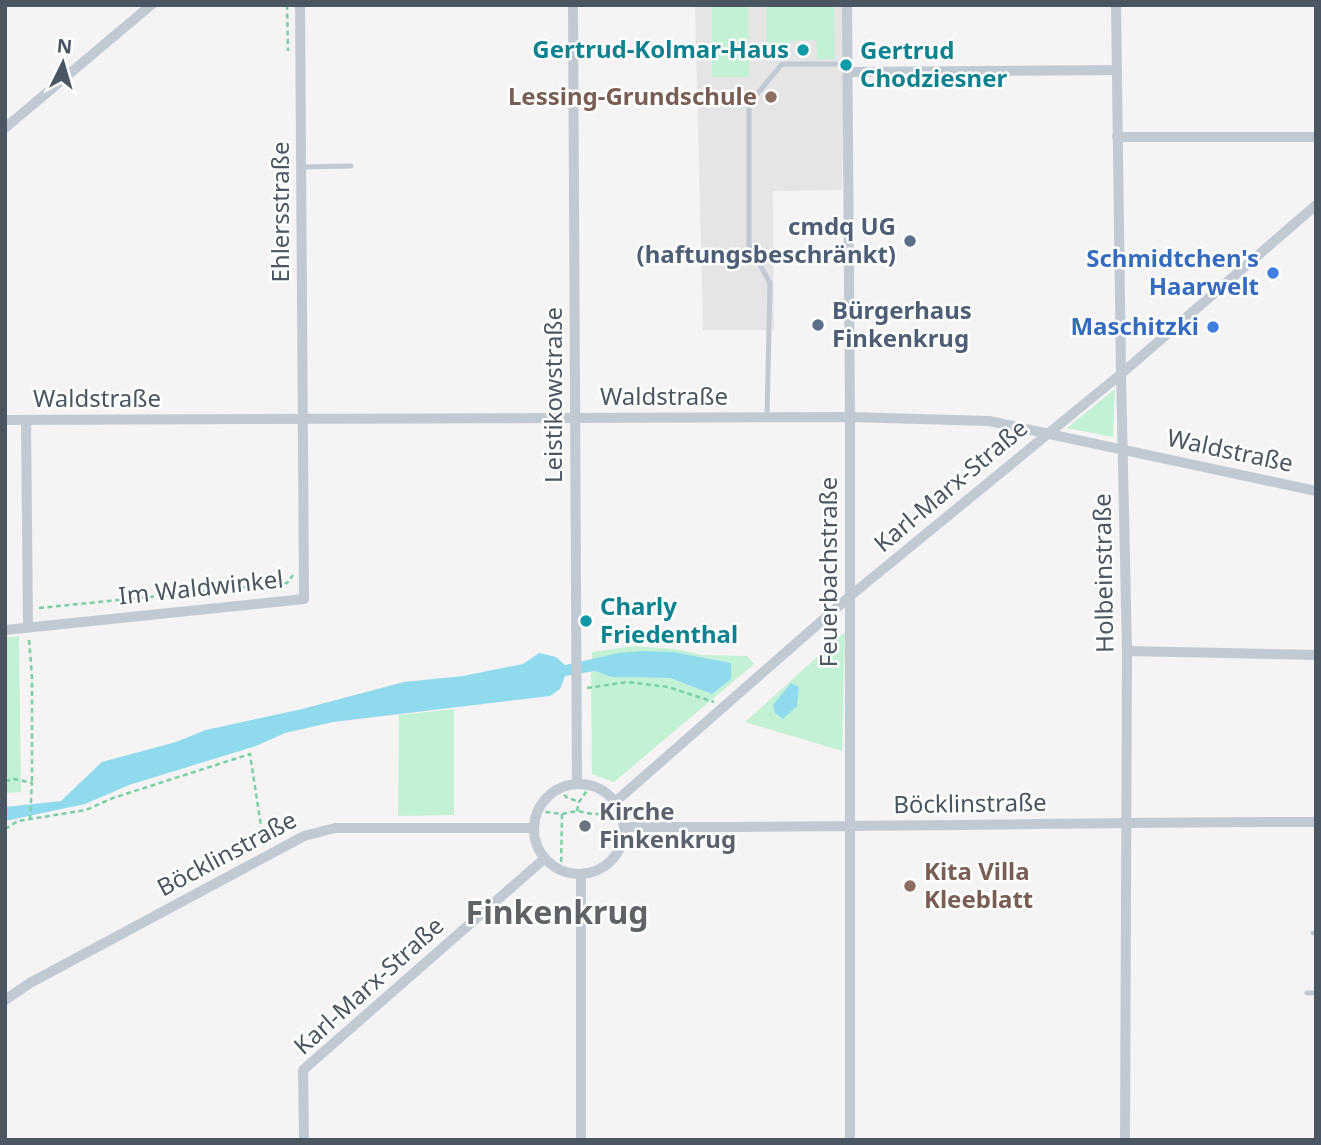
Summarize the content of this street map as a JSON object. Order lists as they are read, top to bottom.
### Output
{
  "streets": {
    "street": [
      "Ehlersstraße",
      "Leistikowstraße",
      "Waldstraße",
      "Karl-Marx-Straße",
      "Feuerbachstraße",
      "Holbeinstraße",
      "Im Waldwinkel",
      "Böcklinstraße"
    ]
  },
  "crossings": [
    ["Ehlersstraße", "Waldstraße"],
    ["Ehlersstraße", "Im Waldwinkel"],
    ["Leistikowstraße", "Waldstraße"],
    ["Waldstraße", "Karl-Marx-Straße"],
    ["Waldstraße", "Feuerbachstraße"],
    ["Waldstraße", "Holbeinstraße"],
    ["Waldstraße", "Im Waldwinkel"],
    ["Karl-Marx-Straße", "Feuerbachstraße"],
    ["Karl-Marx-Straße", "Holbeinstraße"],
    ["Feuerbachstraße", "Böcklinstraße"],
    ["Holbeinstraße", "Böcklinstraße"]
  ],
  "districts": ["Finkenkrug"],
  "places": [
    "Gertrud-Kolmar-Haus",
    "Gertrud Chodziesner",
    "Lessing-Grundschule",
    "cmdq UG (haftungsbeschränkt)",
    "Schmidtchen's Haarwelt",
    "Bürgerhaus Finkenkrug",
    "Maschitzki",
    "Charly Friedenthal",
    "Kirche Finkenkrug",
    "Kita Villa Kleeblatt"
  ],
  "north": "top"
}
